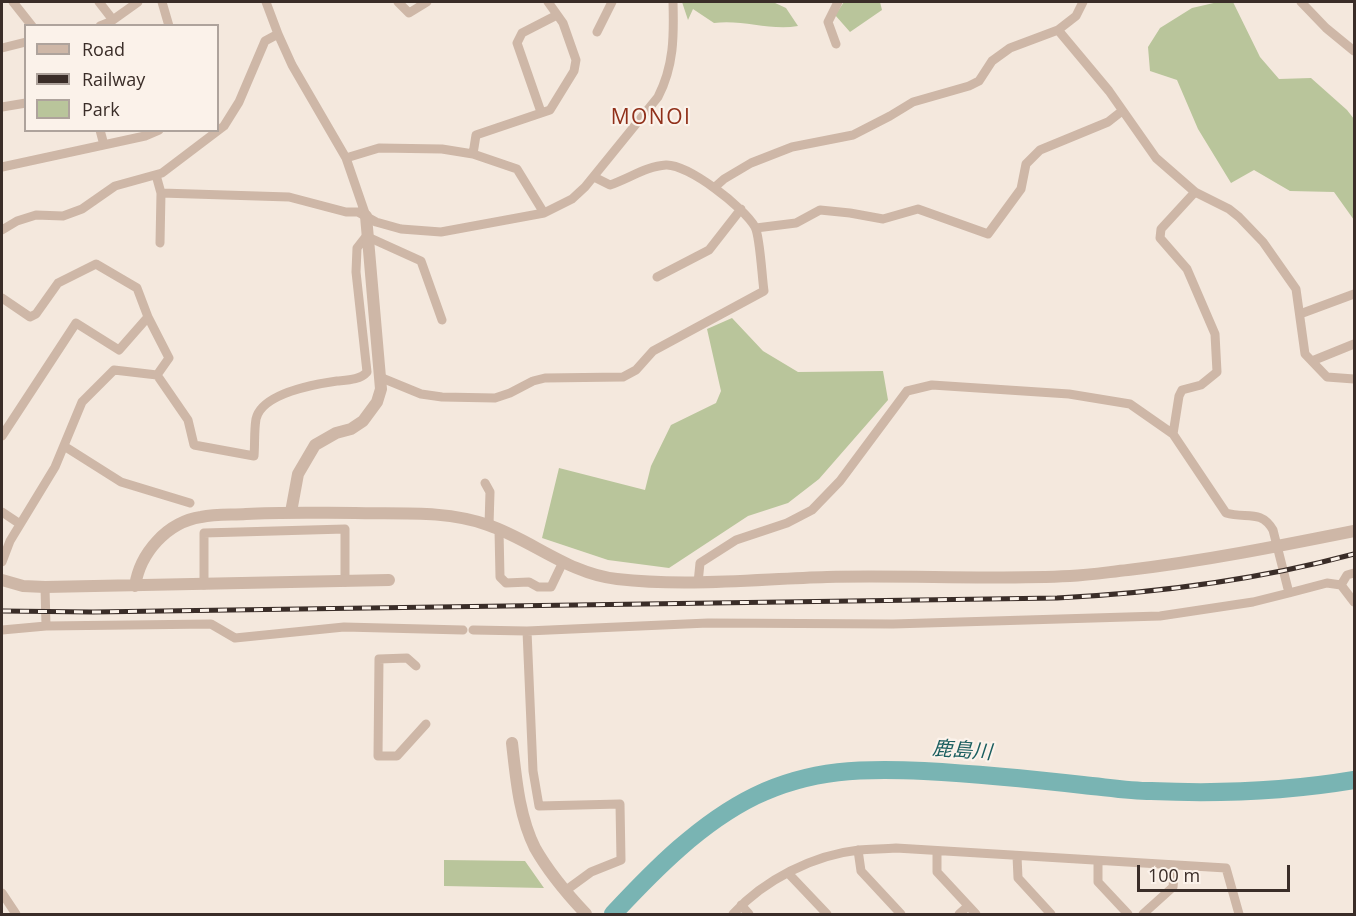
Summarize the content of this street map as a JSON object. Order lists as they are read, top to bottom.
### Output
{
  "districts": ["MONOI"],
  "water": ["鹿島川"],
  "legend": ["Road", "Railway", "Park"],
  "scale_bar": "100 m"
}
